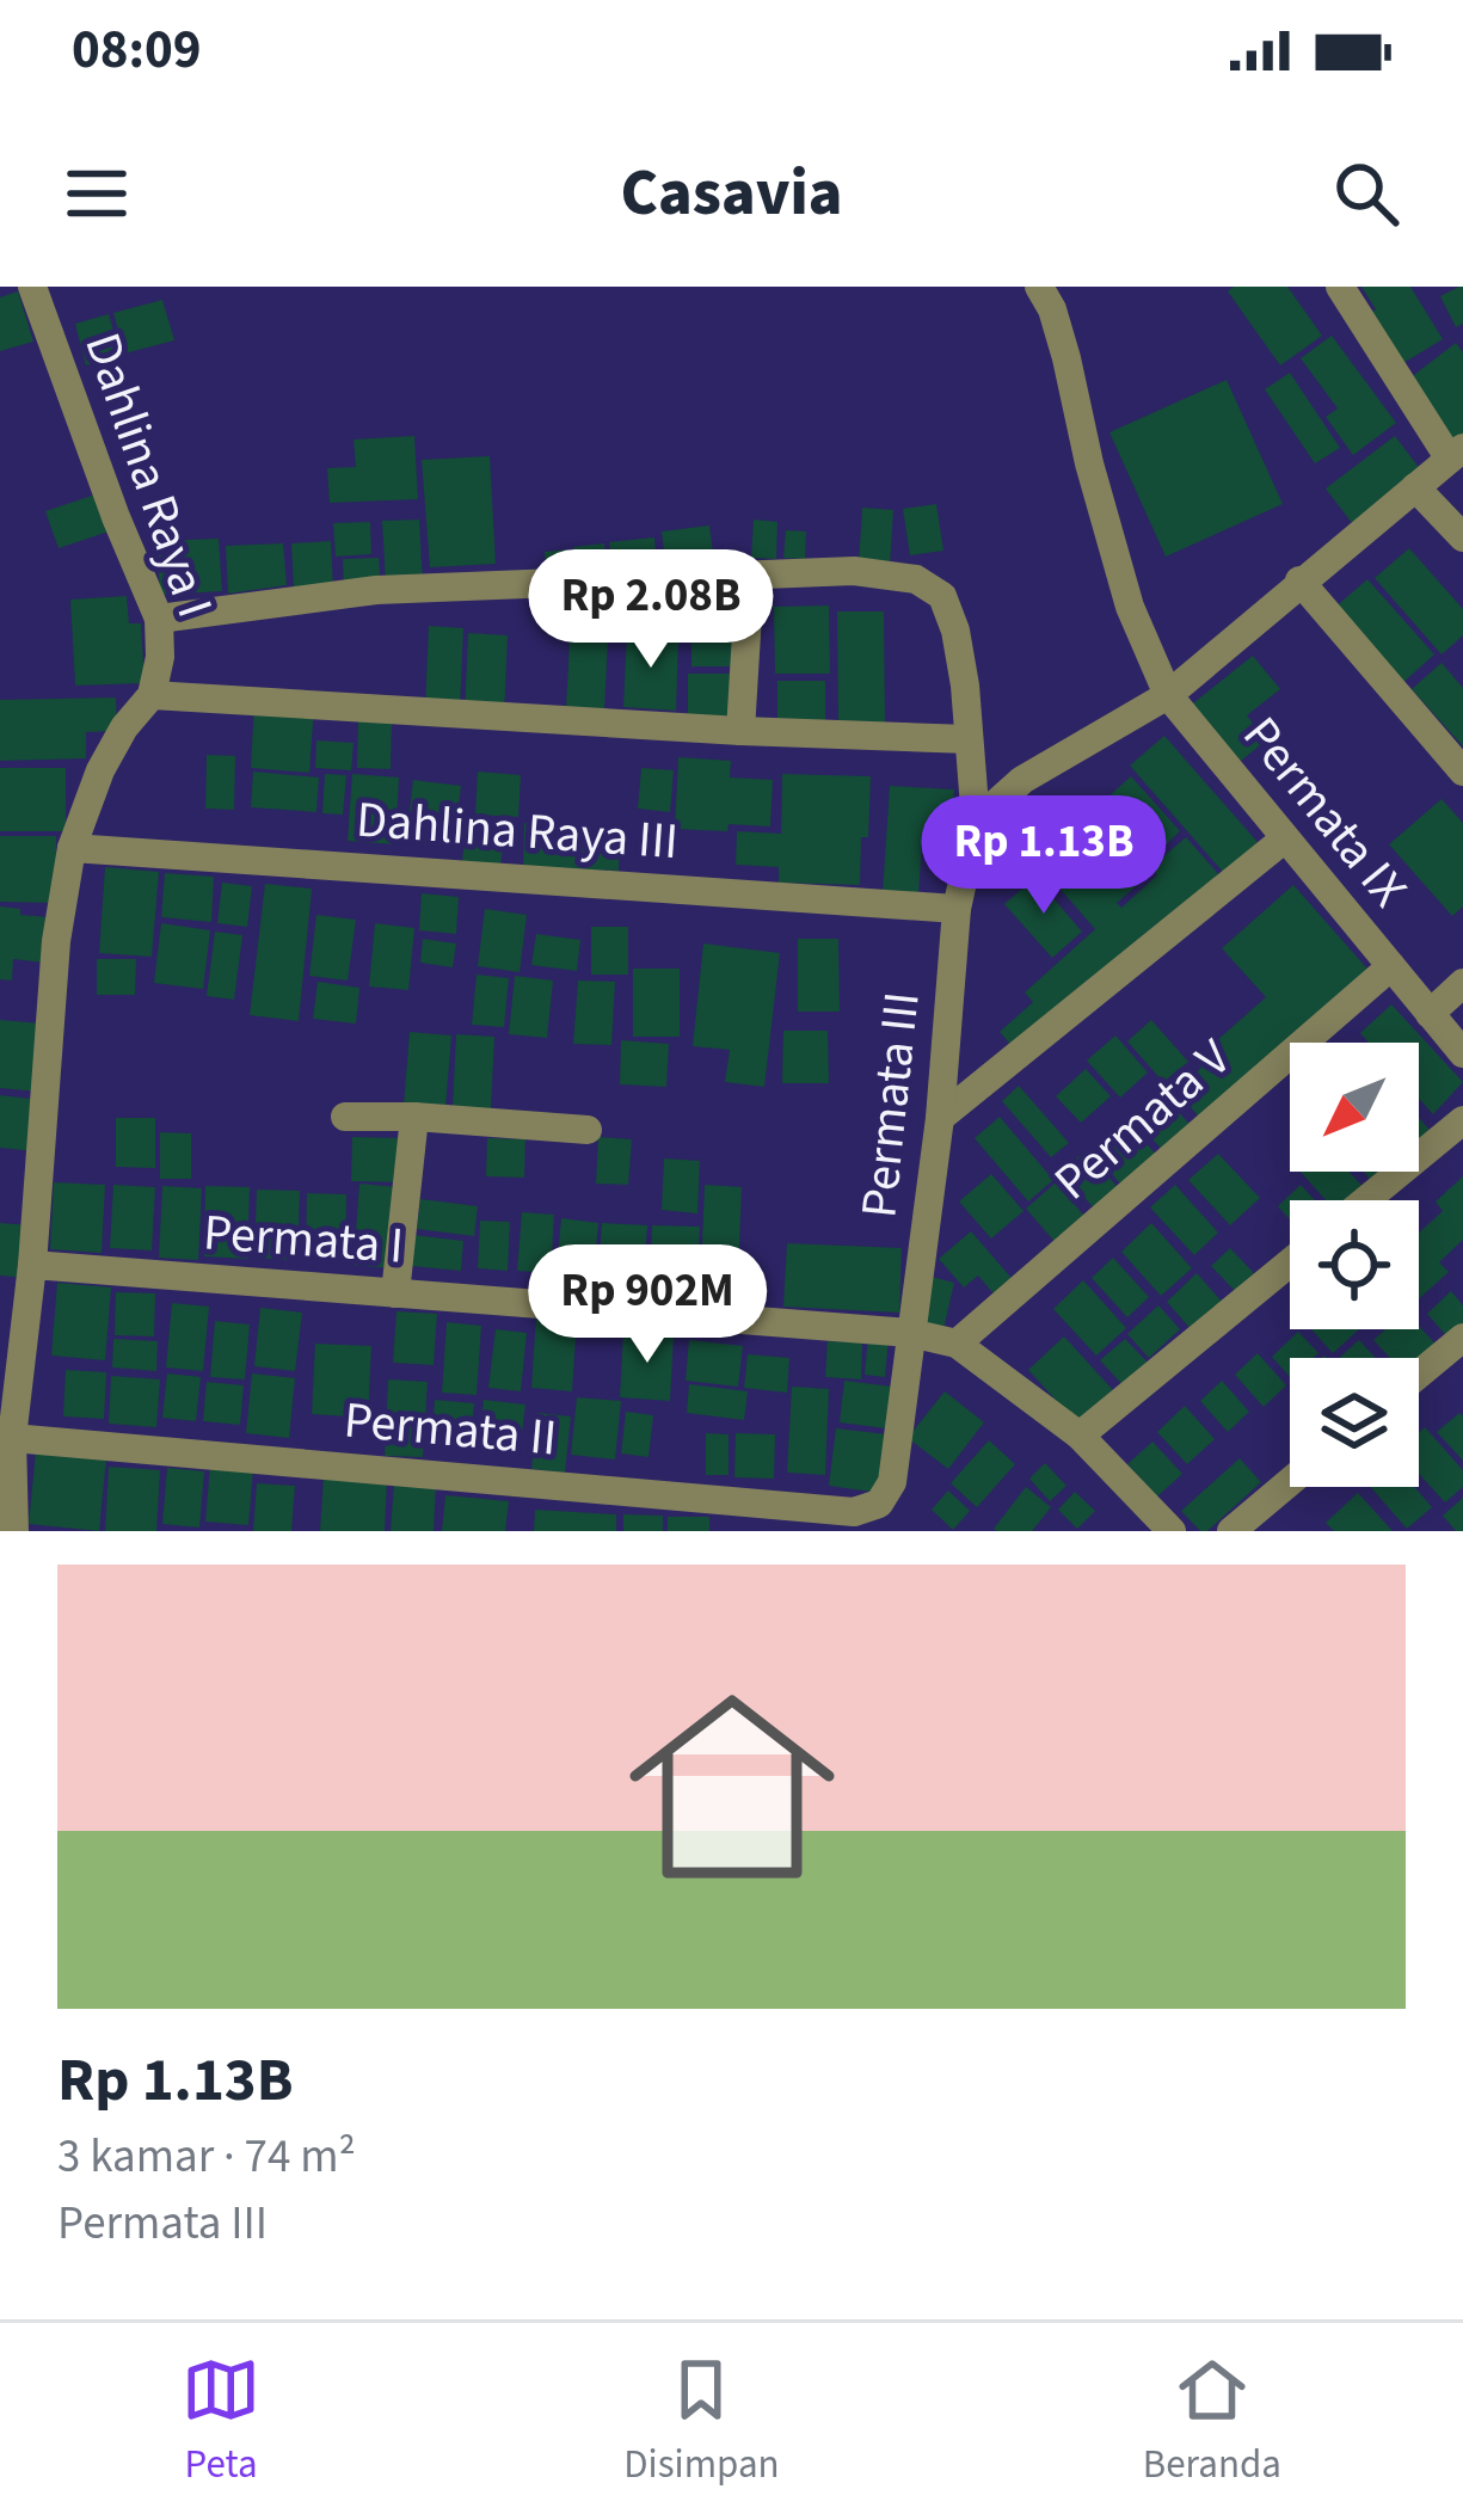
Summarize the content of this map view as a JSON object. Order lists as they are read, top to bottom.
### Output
{
  "streets": {
    "street": [
      "Dahlina Raya I",
      "Permata IX",
      "Dahlina Raya III",
      "Permata III",
      "Permata V",
      "Permata I",
      "Permata II"
    ]
  },
  "crossings": [
    ["Dahlina Raya I", "Dahlina Raya III"],
    ["Dahlina Raya I", "Permata I"],
    ["Dahlina Raya I", "Permata II"],
    ["Permata IX", "Permata V"],
    ["Dahlina Raya III", "Permata III"],
    ["Permata III", "Permata I"],
    ["Permata III", "Permata II"],
    ["Permata V", "Permata I"]
  ],
  "north": "bottom left",
  "page": {
    "status": "08:09",
    "header": "Casavia",
    "price": ["Rp 2.08B", "Rp 1.13B", "Rp 902M"],
    "list": [
      {
        "name": "Rp 1.13B",
        "note": "3 kamar · 74 m² · Permata III"
      }
    ],
    "tabs": ["Peta", "Disimpan", "Beranda"]
  }
}
